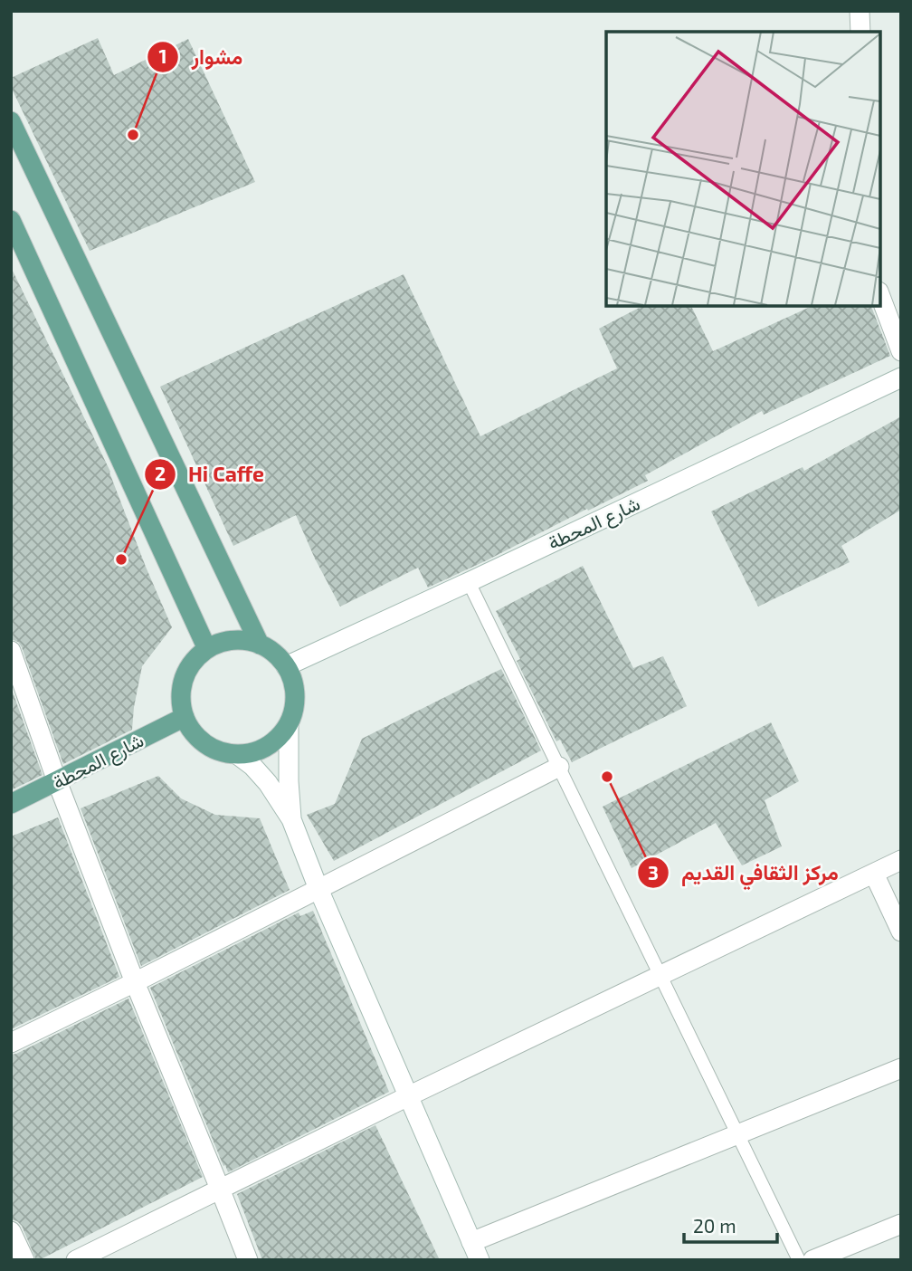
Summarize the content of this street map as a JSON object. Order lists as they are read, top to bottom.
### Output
{
  "streets": {
    "main road": ["شارع المحطة"]
  },
  "places": ["مشوار", "Hi Caffe", "مركز الثقافي القديم"],
  "scale_bar": "20 m"
}
